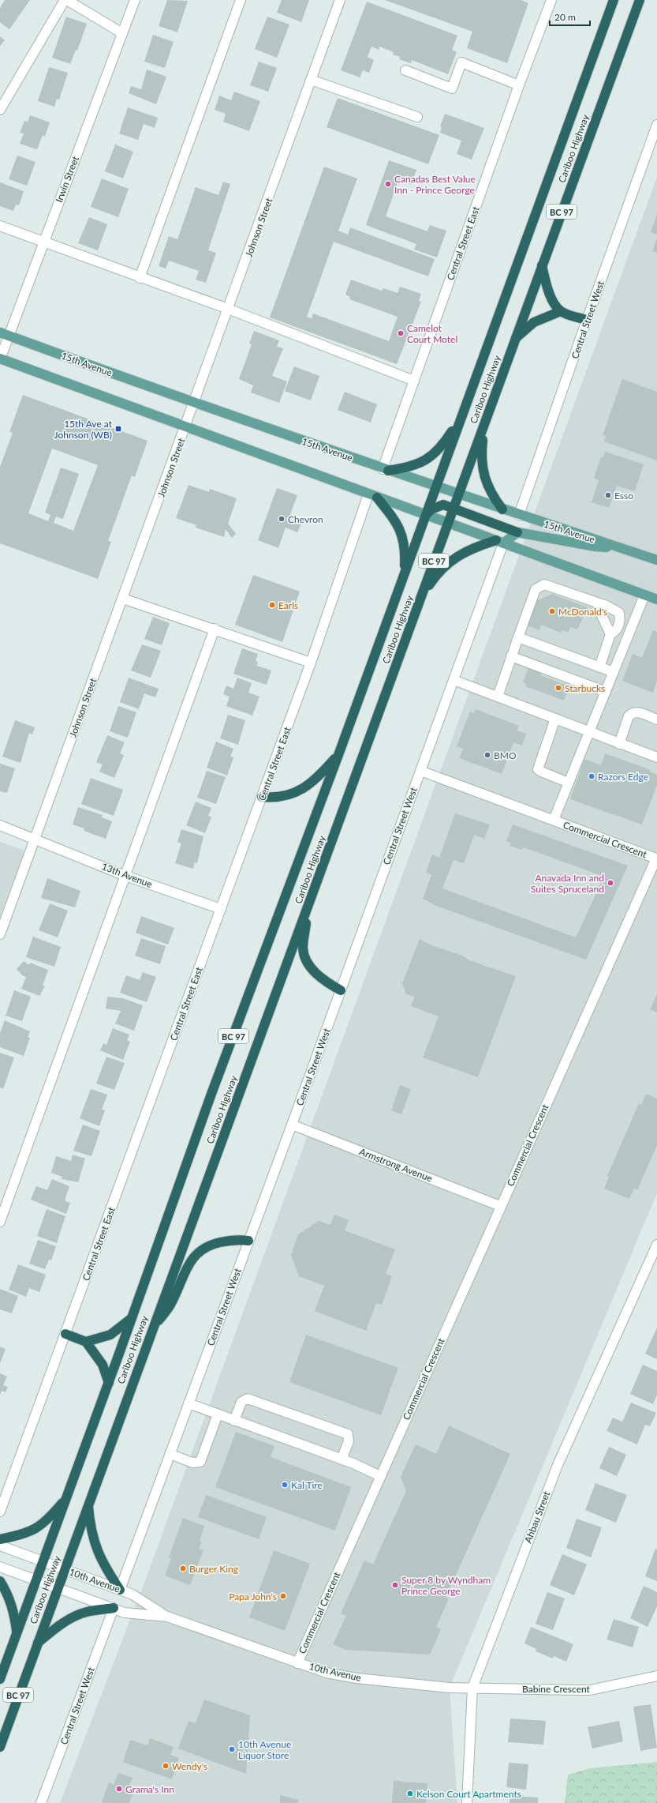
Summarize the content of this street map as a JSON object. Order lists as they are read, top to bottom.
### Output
{
  "streets": {
    "highway": ["Cariboo Highway", "BC 97"],
    "main road": ["15th Avenue"],
    "street": [
      "Irwin Street",
      "Johnson Street",
      "Central Street East",
      "Central Street West",
      "Commercial Crescent",
      "13th Avenue",
      "Armstrong Avenue",
      "Ahbau Street",
      "10th Avenue",
      "Babine Crescent"
    ]
  },
  "crossings": [
    ["Cariboo Highway", "15th Avenue"],
    ["Cariboo Highway", "10th Avenue"],
    ["Irwin Street", "15th Avenue"],
    ["Johnson Street", "15th Avenue"],
    ["Johnson Street", "13th Avenue"],
    ["Central Street East", "15th Avenue"],
    ["Central Street East", "13th Avenue"],
    ["Central Street West", "15th Avenue"],
    ["Central Street West", "Commercial Crescent"],
    ["Central Street West", "Armstrong Avenue"],
    ["Central Street West", "10th Avenue"],
    ["Commercial Crescent", "Armstrong Avenue"],
    ["Commercial Crescent", "10th Avenue"],
    ["Ahbau Street", "10th Avenue"],
    ["Ahbau Street", "Babine Crescent"],
    ["10th Avenue", "Babine Crescent"]
  ],
  "places": {
    "other": [
      "Canadas Best Value Inn - Prince George",
      "Camelot Court Motel",
      "Esso",
      "Chevron",
      "Earls",
      "McDonald's",
      "Starbucks",
      "BMO",
      "Razors Edge",
      "Anavada Inn and Suites Spruceland",
      "Kal Tire",
      "Burger King",
      "Super 8 by Wyndham Prince George",
      "Papa John's",
      "10th Avenue Liquor Store",
      "Wendy's",
      "Grama's Inn",
      "Kelson Court Apartments"
    ],
    "transit": ["15th Ave at Johnson (WB)"]
  },
  "scale_bar": "20 m"
}
